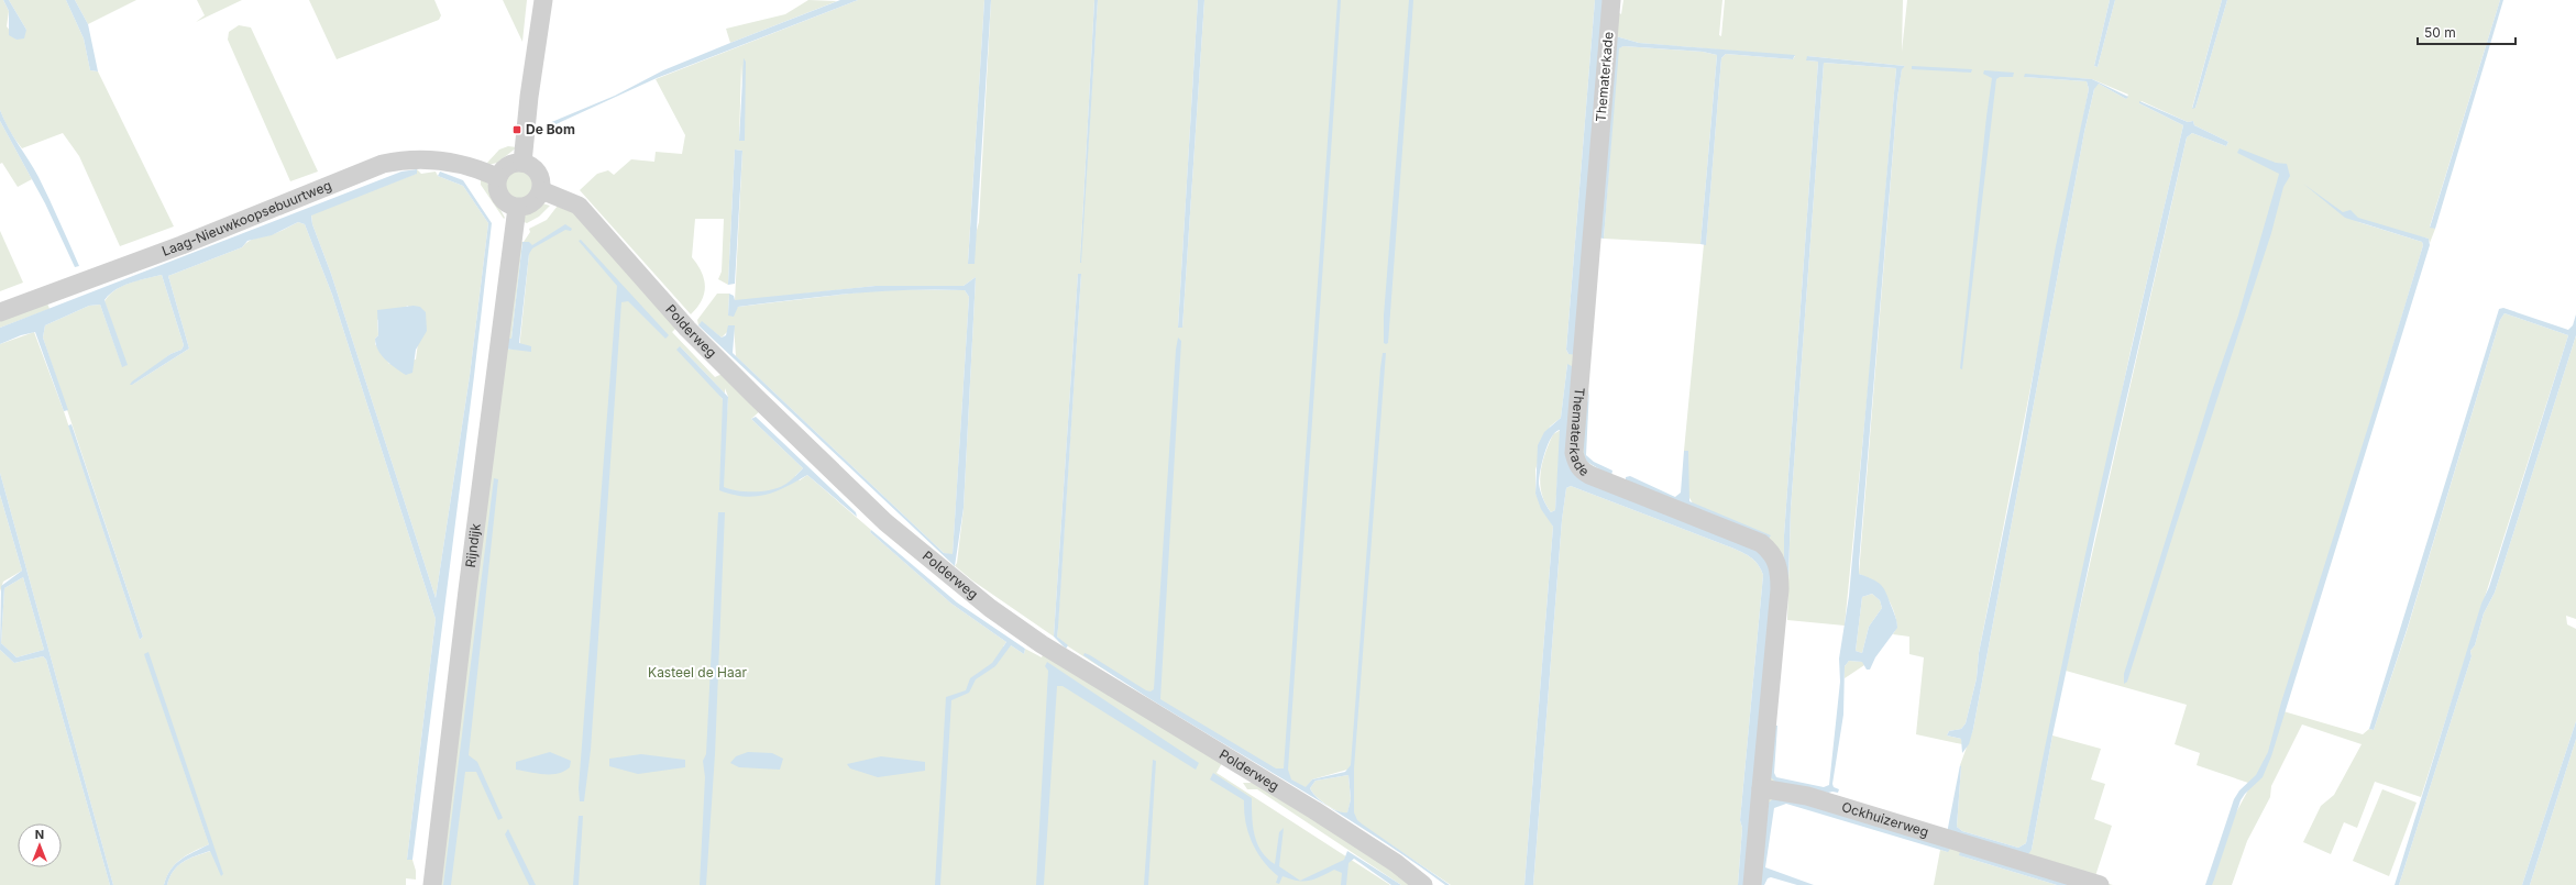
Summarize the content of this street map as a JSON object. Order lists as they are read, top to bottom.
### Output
{
  "streets": {
    "street": [
      "Thematerkade",
      "Laag-Nieuwkoopsebuurtweg",
      "Polderweg",
      "Rijndijk",
      "Ockhuizerweg"
    ]
  },
  "crossings": [
    ["Thematerkade", "Ockhuizerweg"],
    ["Laag-Nieuwkoopsebuurtweg", "Polderweg"],
    ["Laag-Nieuwkoopsebuurtweg", "Rijndijk"],
    ["Polderweg", "Rijndijk"]
  ],
  "parks": ["Kasteel de Haar"],
  "places": {
    "transit": ["De Bom"]
  },
  "scale_bar": "50 m",
  "north": "top"
}
